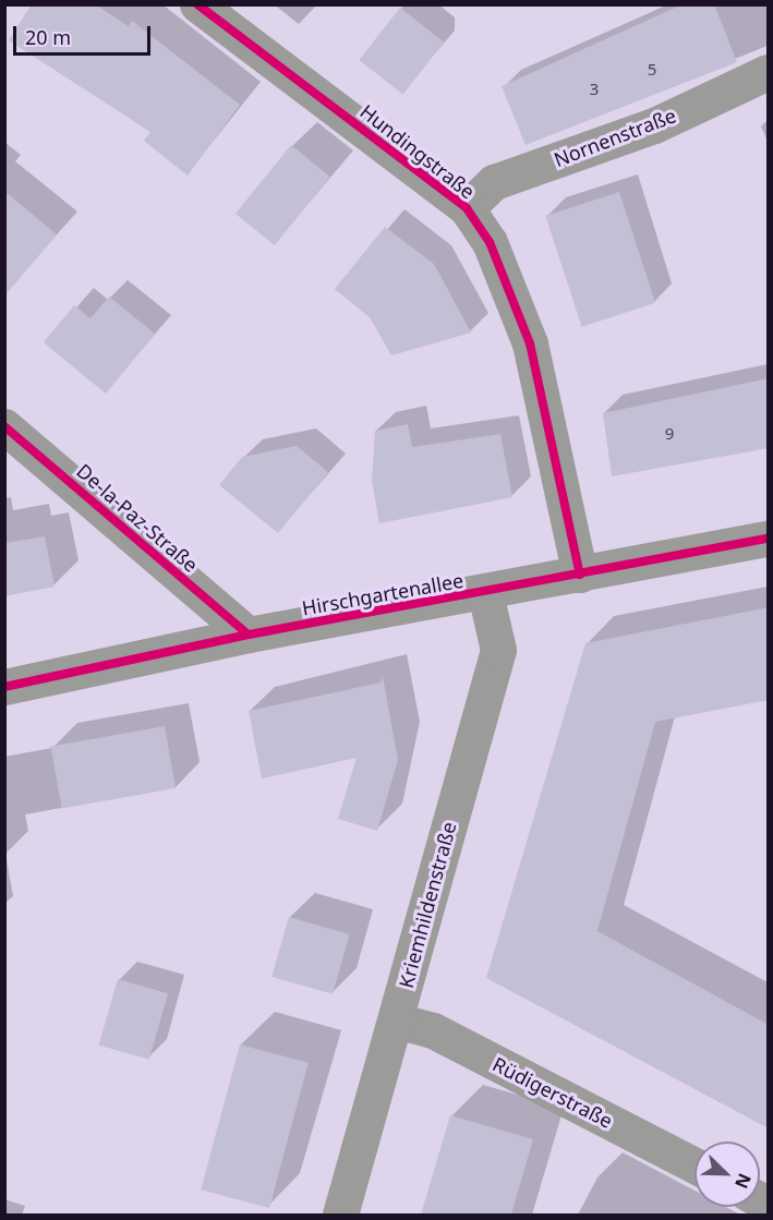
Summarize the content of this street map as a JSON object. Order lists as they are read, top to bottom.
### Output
{
  "streets": {
    "street": [
      "Nornenstraße",
      "Hundingstraße",
      "De-la-Paz-Straße",
      "Hirschgartenallee",
      "Kriemhildenstraße",
      "Rüdigerstraße"
    ]
  },
  "crossings": [
    ["Nornenstraße", "Hundingstraße"],
    ["Hundingstraße", "Hirschgartenallee"],
    ["De-la-Paz-Straße", "Hirschgartenallee"],
    ["Hirschgartenallee", "Kriemhildenstraße"],
    ["Kriemhildenstraße", "Rüdigerstraße"]
  ],
  "house_numbers": ["5", "3", "9"],
  "scale_bar": "20 m",
  "north": "bottom right"
}
